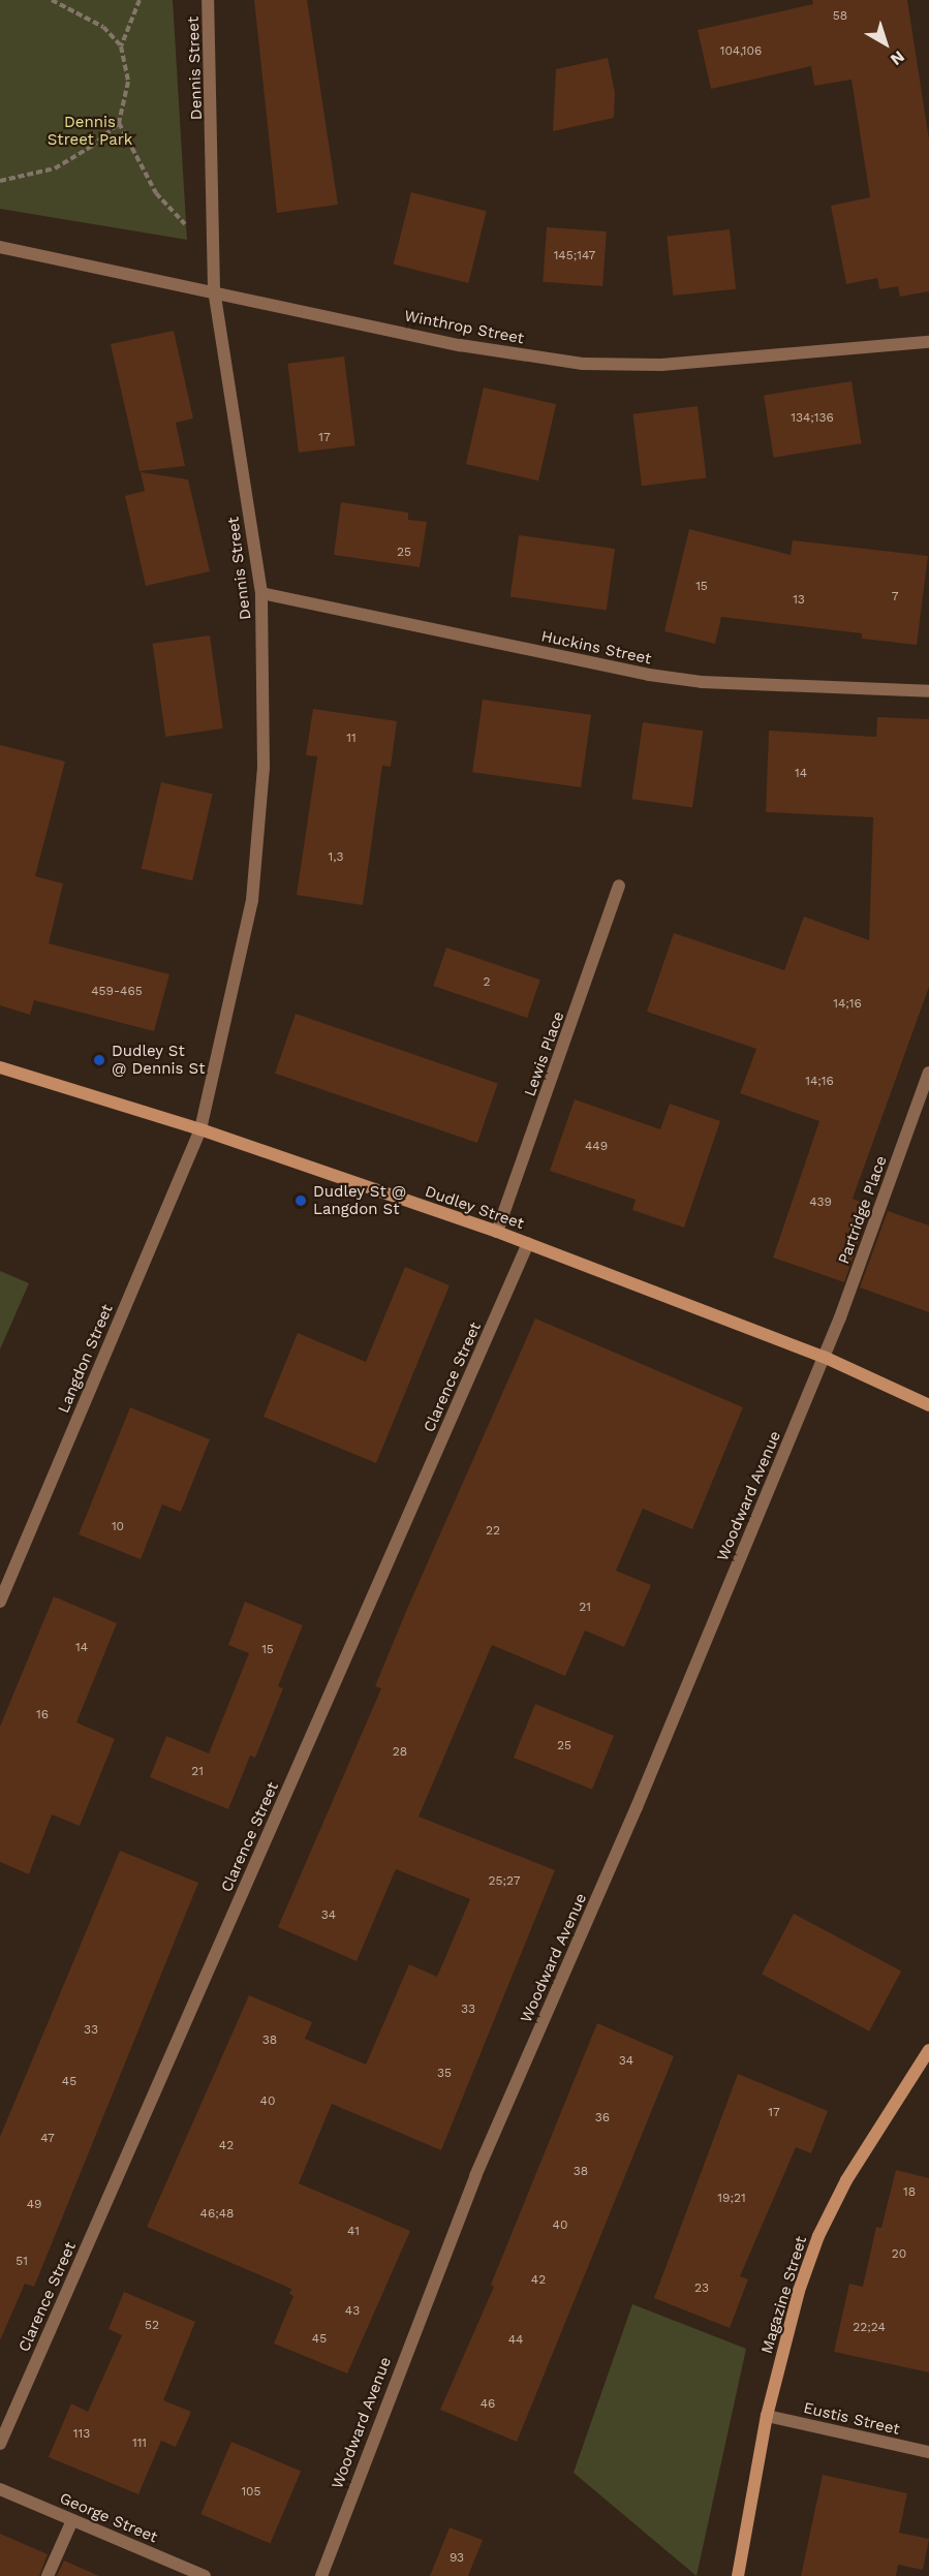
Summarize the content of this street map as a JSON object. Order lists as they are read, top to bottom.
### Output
{
  "streets": {
    "main road": ["Dudley Street", "Magazine Street"],
    "street": [
      "Dennis Street",
      "Winthrop Street",
      "Huckins Street",
      "Lewis Place",
      "Partridge Place",
      "Langdon Street",
      "Clarence Street",
      "Woodward Avenue",
      "Eustis Street",
      "George Street"
    ]
  },
  "crossings": [
    ["Dennis Street", "Winthrop Street"],
    ["Dennis Street", "Huckins Street"],
    ["Dennis Street", "Dudley Street"],
    ["Dennis Street", "Langdon Street"],
    ["Lewis Place", "Dudley Street"],
    ["Dudley Street", "Partridge Place"],
    ["Dudley Street", "Langdon Street"],
    ["Dudley Street", "Clarence Street"],
    ["Dudley Street", "Woodward Avenue"],
    ["Partridge Place", "Woodward Avenue"],
    ["Magazine Street", "Eustis Street"]
  ],
  "parks": ["Dennis Street Park"],
  "places": ["Dudley St @ Dennis St", "Dudley St @ Langdon St"],
  "house_numbers": [
    "58",
    "104,106",
    "145;147",
    "134;136",
    "17",
    "25",
    "15",
    "7",
    "13",
    "11",
    "14",
    "1,3",
    "2",
    "459-465",
    "14;16",
    "14;16",
    "449",
    "439",
    "10",
    "22",
    "21",
    "14",
    "15",
    "16",
    "25",
    "28",
    "21",
    "25;27",
    "34",
    "33",
    "33",
    "38",
    "34",
    "35",
    "45",
    "40",
    "17",
    "36",
    "47",
    "42",
    "38",
    "18",
    "19;21",
    "49",
    "46;48",
    "40",
    "41",
    "20",
    "51",
    "42",
    "23",
    "43",
    "52",
    "22;24",
    "45",
    "44",
    "46",
    "113",
    "111",
    "105",
    "93"
  ],
  "north": "bottom right"
}
